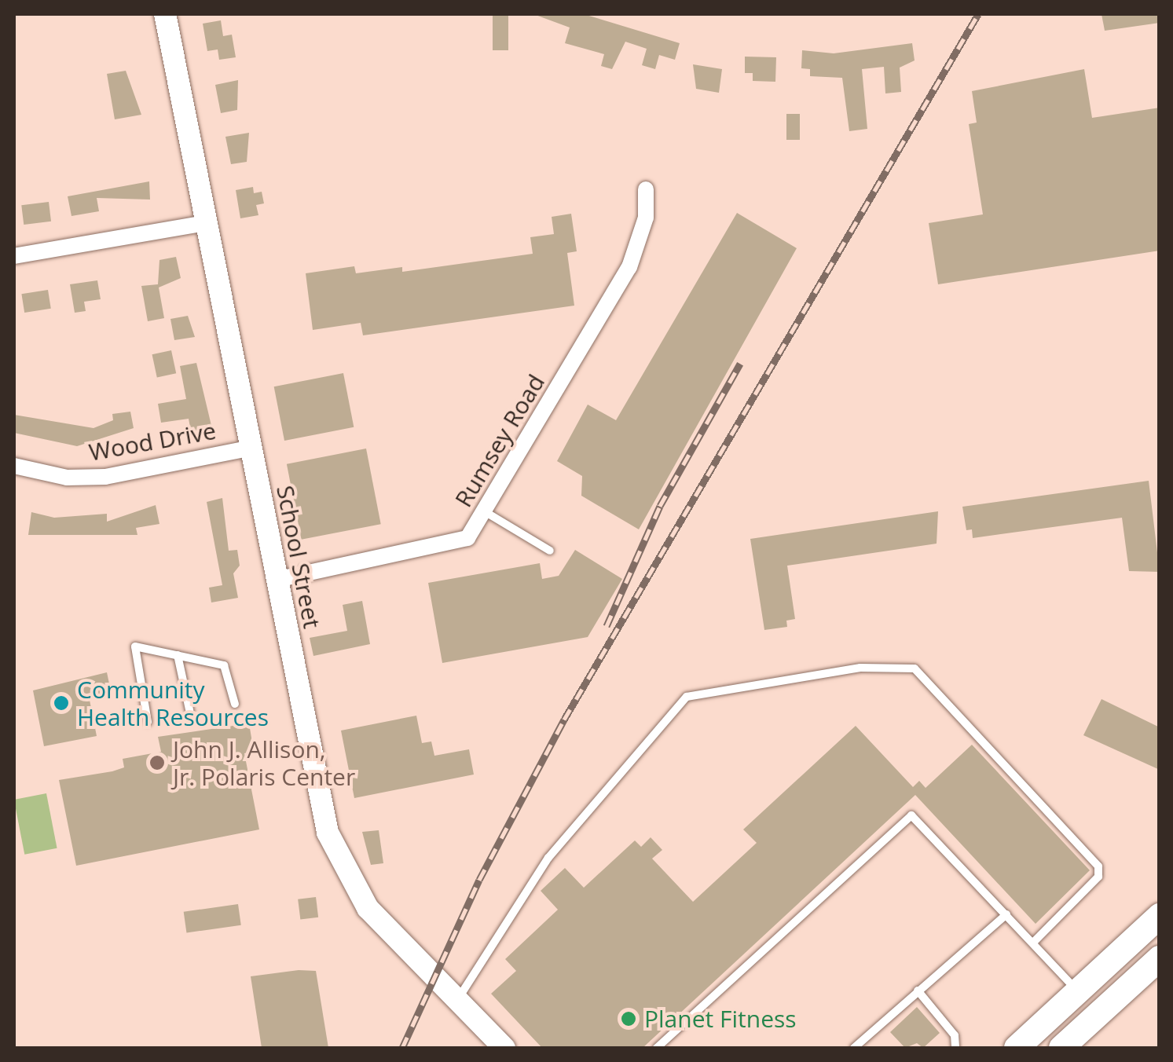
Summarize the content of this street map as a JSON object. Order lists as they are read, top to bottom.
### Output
{
  "streets": {
    "main road": ["School Street"],
    "street": ["Rumsey Road", "Wood Drive"]
  },
  "crossings": [
    ["Rumsey Road", "School Street"],
    ["Wood Drive", "School Street"]
  ],
  "places": ["Community Health Resources", "John J. Allison, Jr. Polaris Center", "Planet Fitness"]
}
